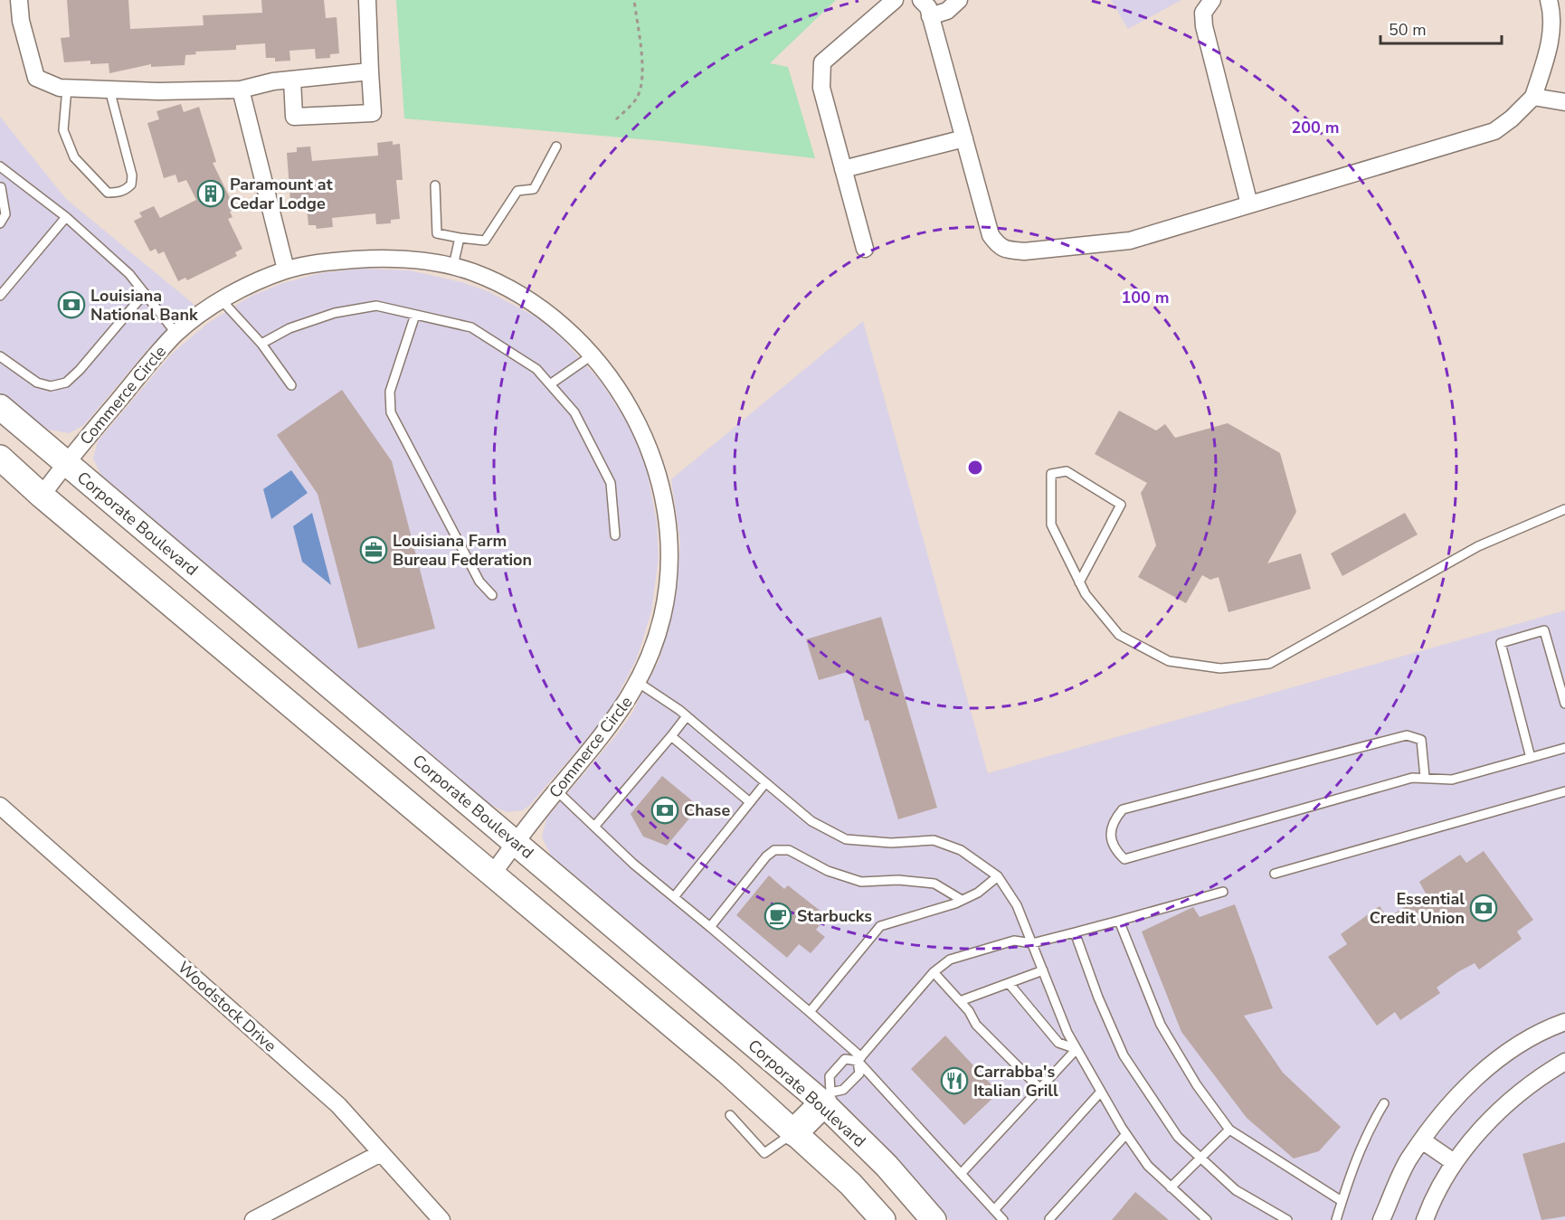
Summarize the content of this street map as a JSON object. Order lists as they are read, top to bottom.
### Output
{
  "streets": {
    "street": ["Commerce Circle", "Corporate Boulevard", "Woodstock Drive"]
  },
  "crossings": [
    ["Commerce Circle", "Corporate Boulevard"]
  ],
  "places": {
    "building": ["Paramount at Cedar Lodge"],
    "bank": ["Louisiana National Bank", "Chase", "Essential Credit Union"],
    "office": ["Louisiana Farm Bureau Federation"],
    "cafe": ["Starbucks"],
    "restaurant": ["Carrabba's Italian Grill"]
  },
  "scale_bar": "50 m",
  "rings": ["200 m", "100 m"]
}
